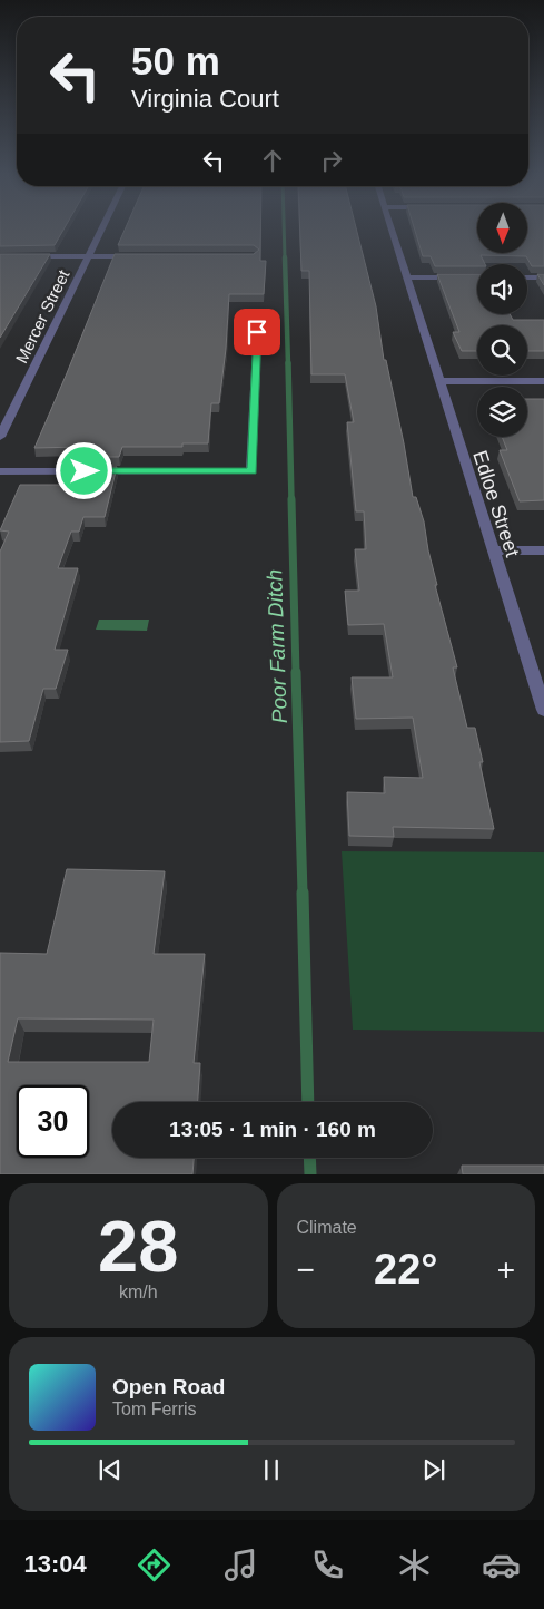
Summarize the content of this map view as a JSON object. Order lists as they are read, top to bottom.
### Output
{
  "streets": {
    "street": ["Mercer Street", "Edloe Street"]
  },
  "water": ["Poor Farm Ditch"],
  "north": "bottom",
  "page": {
    "turn": ["50 m", "Virginia Court"],
    "limit": "30",
    "trip": "13:05 · 1 min · 160 m",
    "tile": [
      ["28", "km/h"],
      "Climate"
    ],
    "heat": ["−", "22°", "+"],
    "song": ["Open Road", "Tom Ferris"],
    "tabs": "13:04"
  }
}
